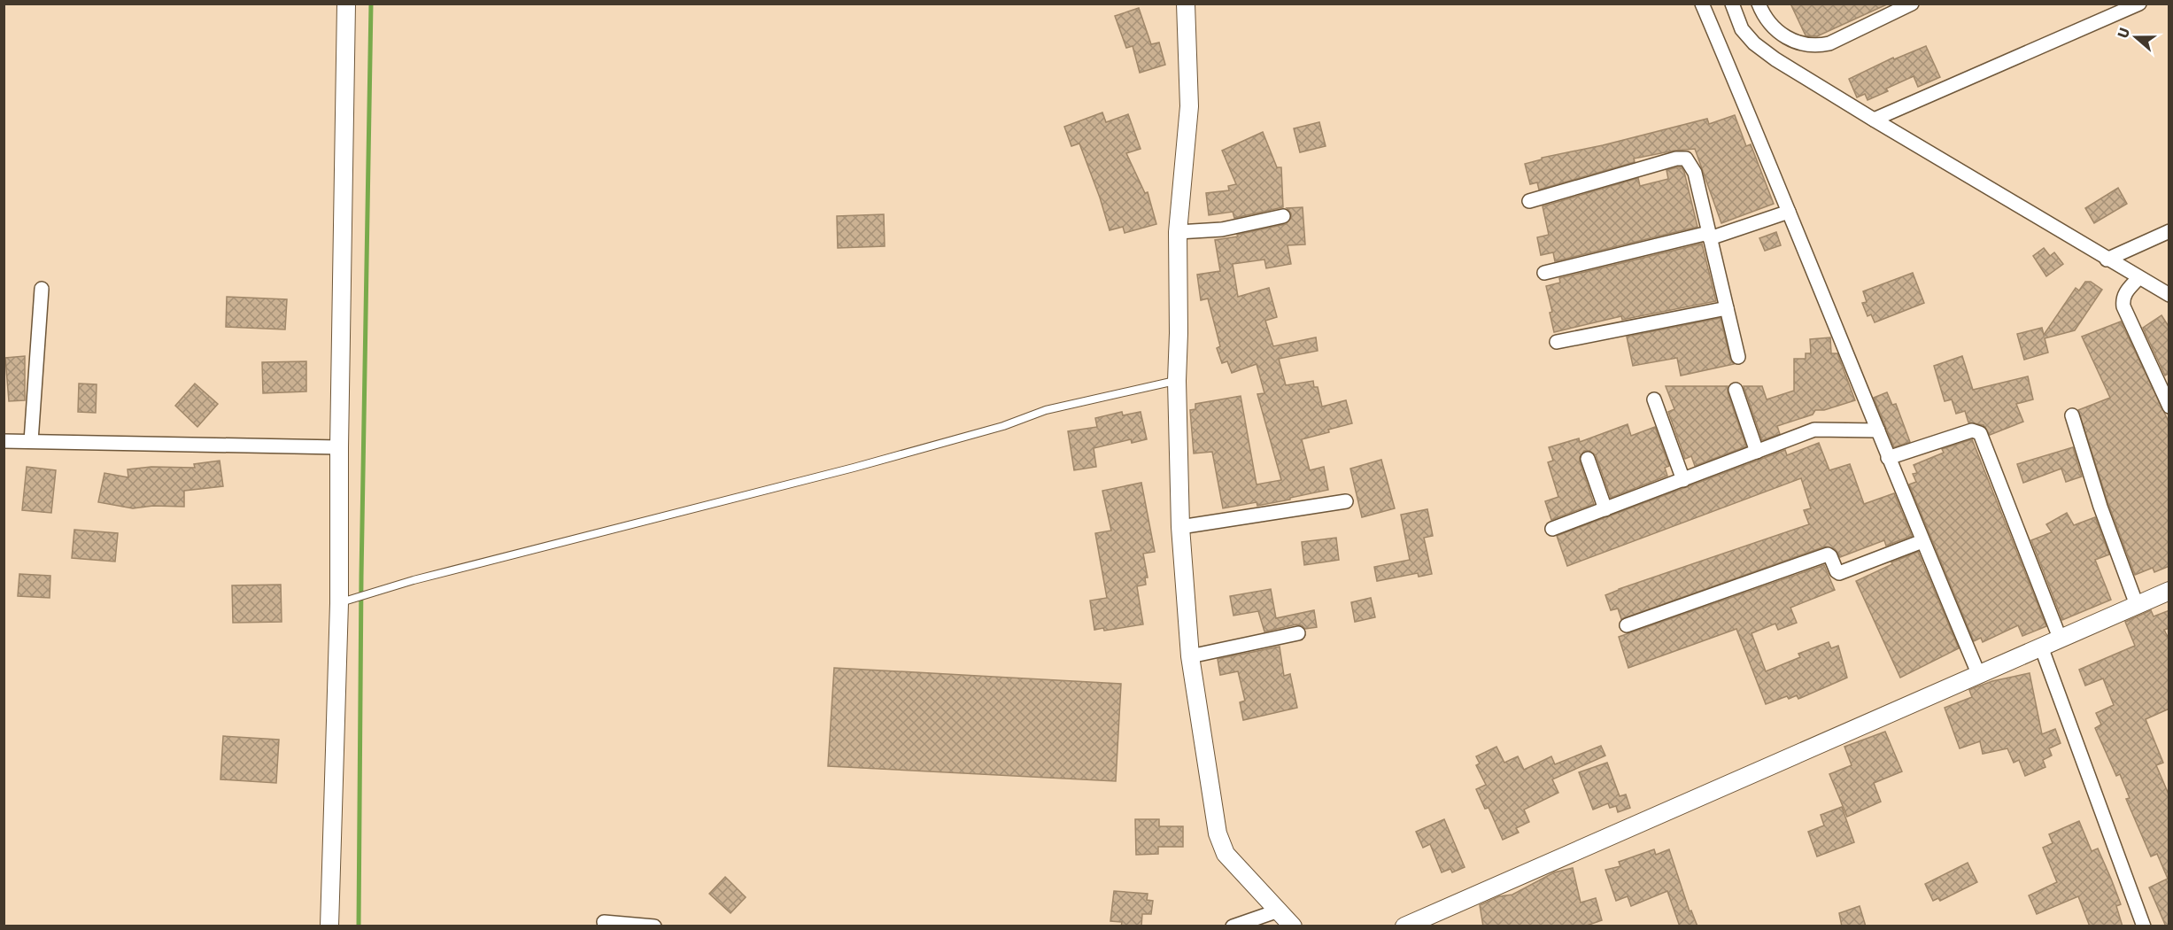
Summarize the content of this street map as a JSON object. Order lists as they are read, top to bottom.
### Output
{
  "north": "left"
}
